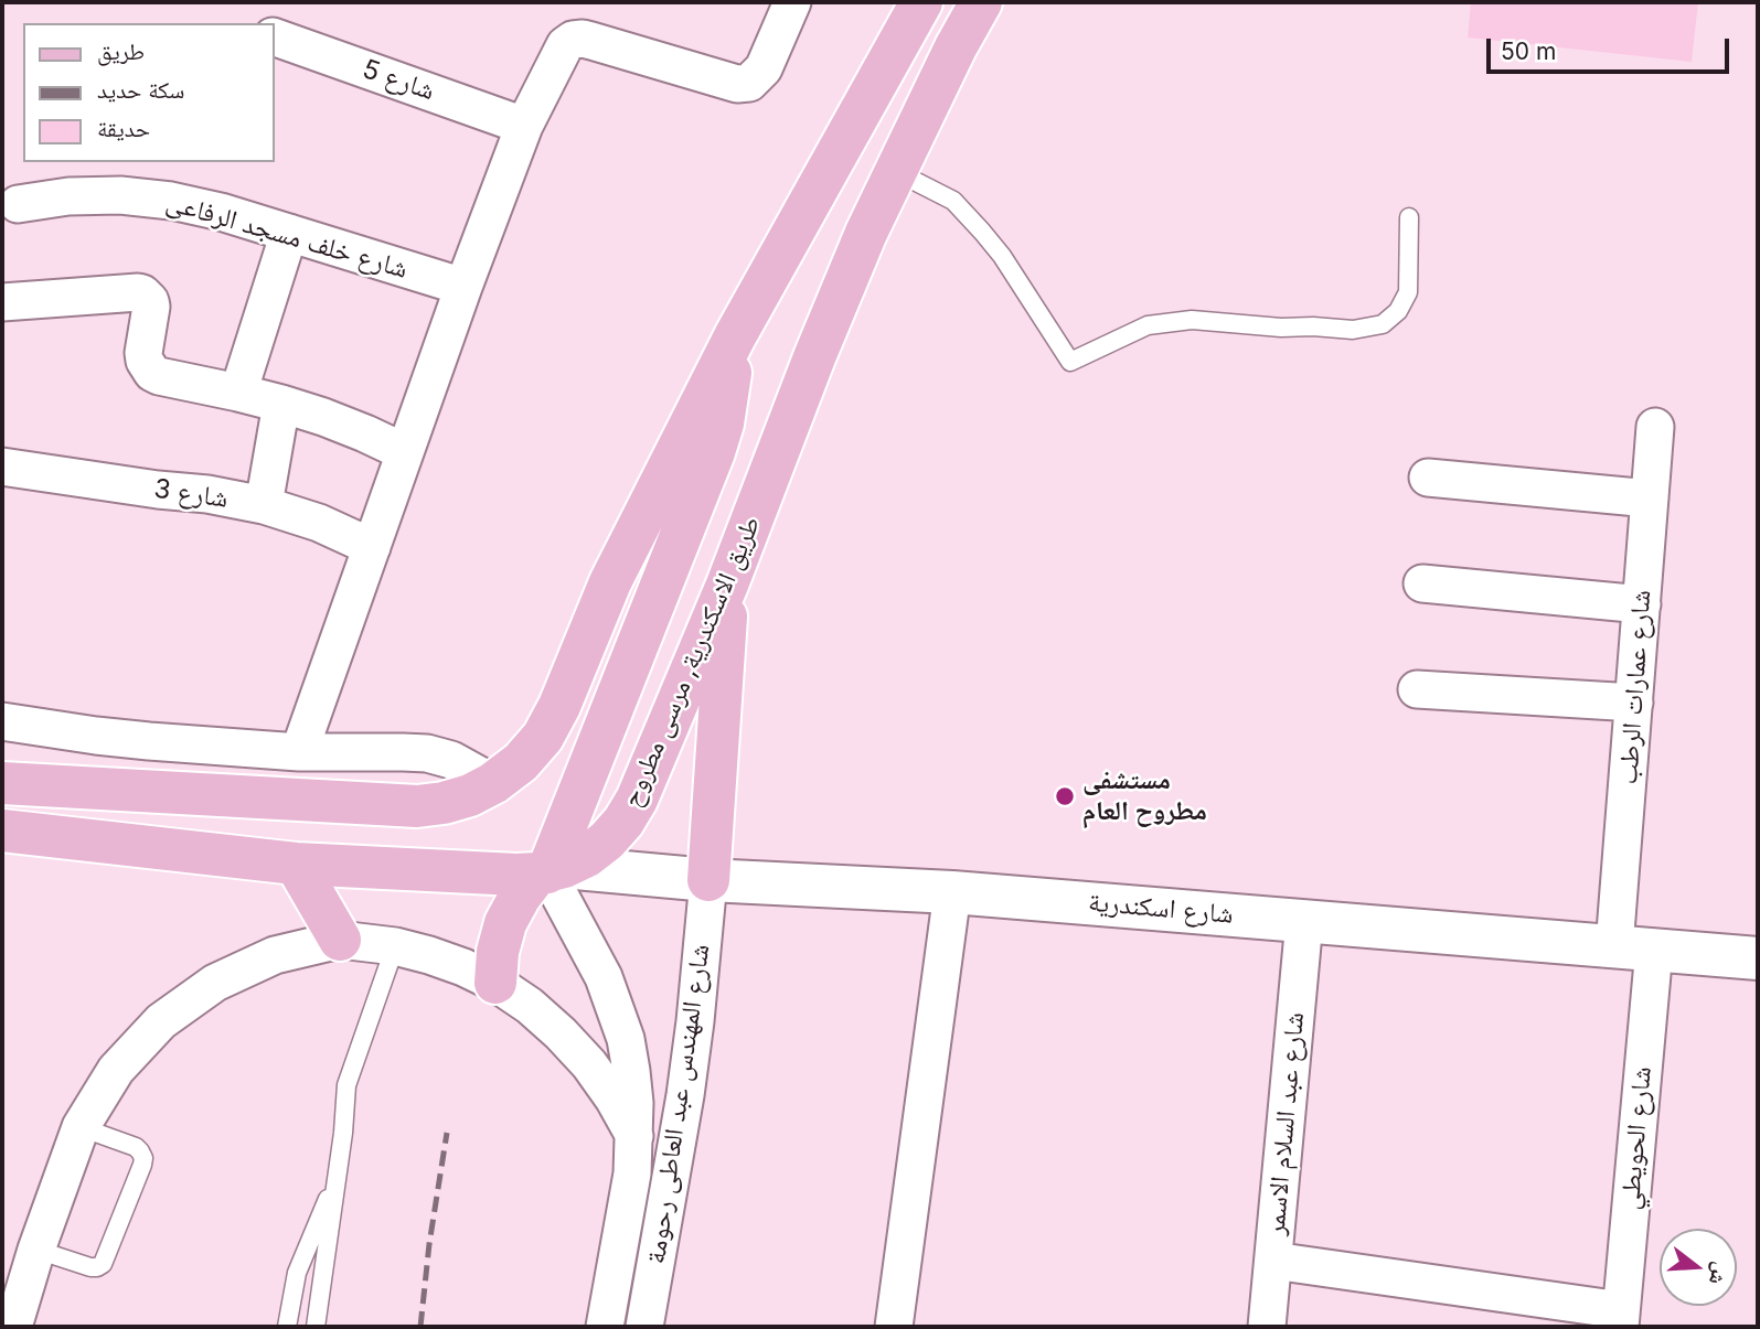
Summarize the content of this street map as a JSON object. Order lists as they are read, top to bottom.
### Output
{
  "streets": {
    "main road": ["طريق الاسكندرية, مرسى مطروح"],
    "street": [
      "شارع 5",
      "شارع خلف مسجد الرفاعى",
      "شارع 3",
      "شارع عمارات الرطب",
      "شارع اسكندرية",
      "شارع المهندس عبد العاطى رحومة",
      "شارع عبد السلام الاسمر",
      "شارع الحويطي"
    ]
  },
  "crossings": [
    ["طريق الاسكندرية, مرسى مطروح", "شارع اسكندرية"],
    ["طريق الاسكندرية, مرسى مطروح", "شارع المهندس عبد العاطى رحومة"],
    ["شارع عمارات الرطب", "شارع اسكندرية"],
    ["شارع عمارات الرطب", "شارع الحويطي"],
    ["شارع اسكندرية", "شارع المهندس عبد العاطى رحومة"],
    ["شارع اسكندرية", "شارع عبد السلام الاسمر"],
    ["شارع اسكندرية", "شارع الحويطي"]
  ],
  "places": ["مستشفى مطروح العام"],
  "legend": ["طريق", "سكة حديد", "حديقة"],
  "scale_bar": "50 m",
  "north": "right"
}
